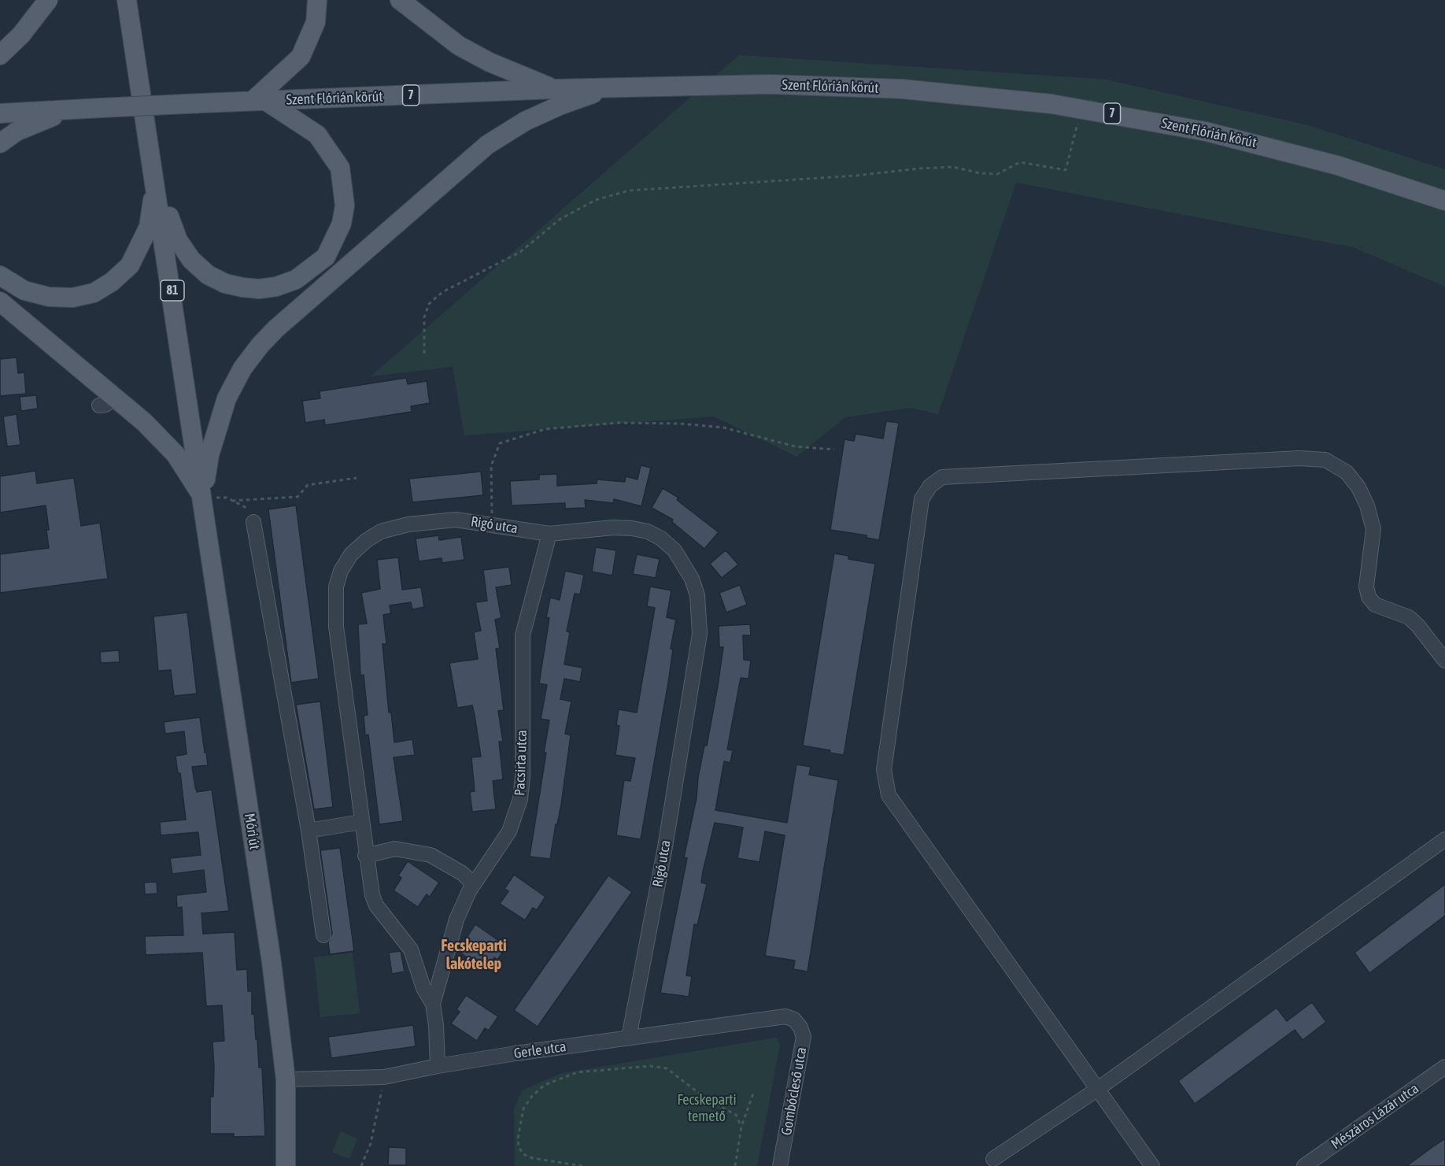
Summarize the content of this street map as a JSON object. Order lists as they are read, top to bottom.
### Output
{
  "streets": {
    "main road": [
      "Szent Flórián körút",
      "7",
      "81",
      "Móri út"
    ],
    "street": [
      "Rigó utca",
      "Pacsirta utca",
      "Gerle utca",
      "Gombócleső utca",
      "Mészáros Lázár utca"
    ]
  },
  "crossings": [
    ["Szent Flórián körút", "7"],
    ["81", "Móri út"],
    ["Rigó utca", "Pacsirta utca"],
    ["Rigó utca", "Gerle utca"],
    ["Móri út", "Gerle utca"],
    ["Gerle utca", "Gombócleső utca"]
  ],
  "districts": ["Fecskeparti lakótelep"],
  "parks": ["Fecskeparti temető"]
}
